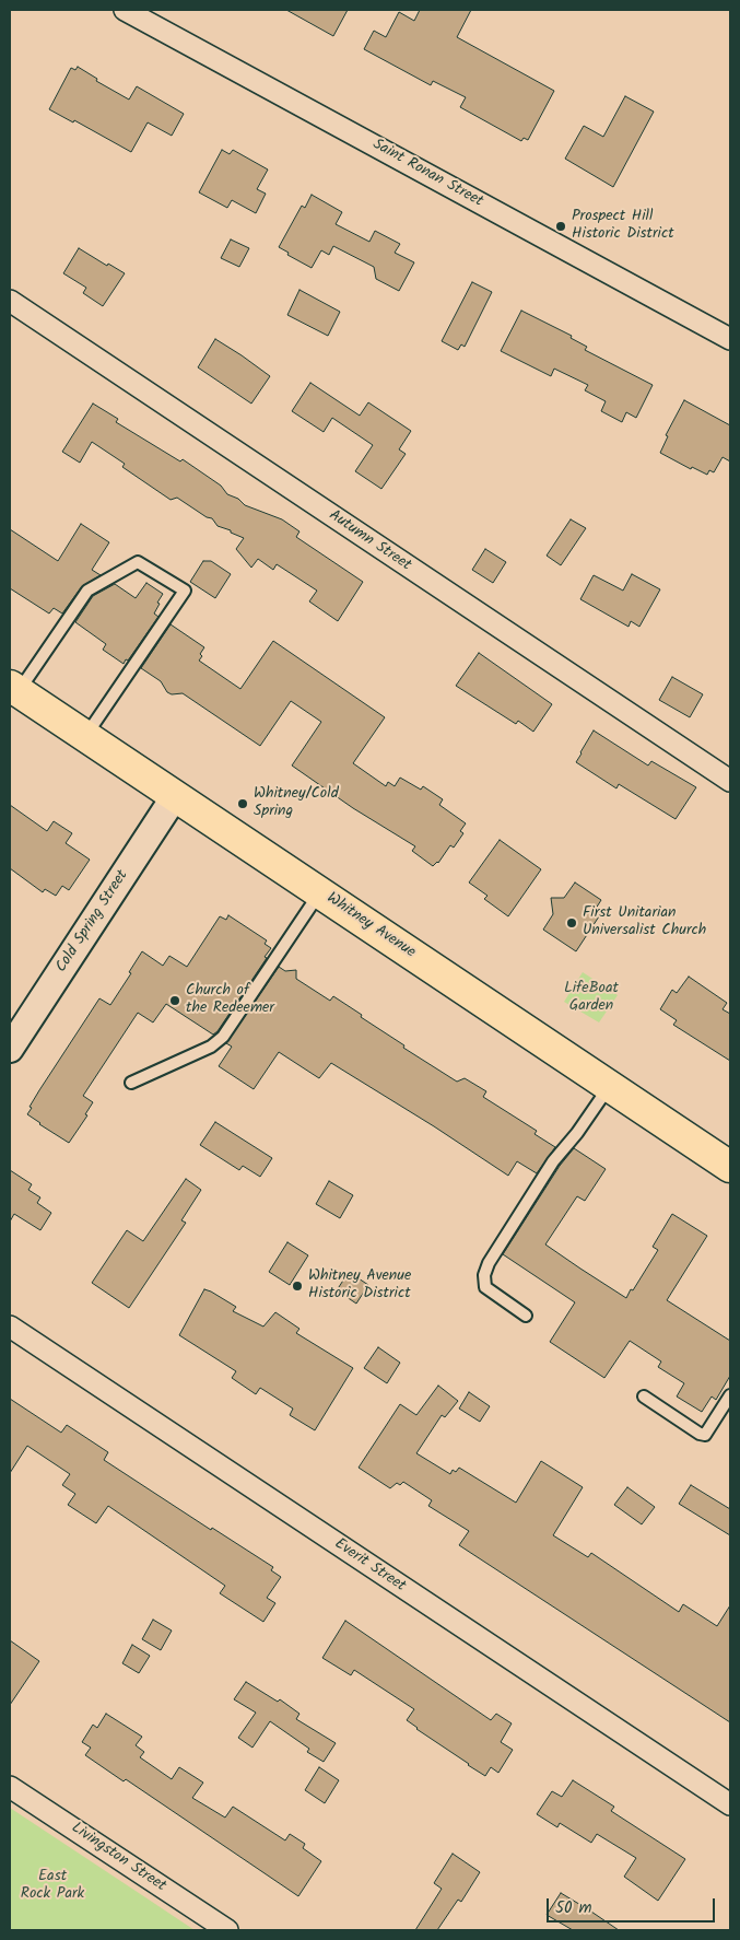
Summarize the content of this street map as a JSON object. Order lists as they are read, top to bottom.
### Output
{
  "streets": {
    "main road": ["Whitney Avenue"],
    "street": [
      "Saint Ronan Street",
      "Autumn Street",
      "Cold Spring Street",
      "Everit Street",
      "Livingston Street"
    ]
  },
  "crossings": [
    ["Cold Spring Street", "Whitney Avenue"]
  ],
  "parks": ["LifeBoat Garden", "East Rock Park"],
  "places": [
    "Prospect Hill Historic District",
    "Whitney/Cold Spring",
    "First Unitarian Universalist Church",
    "Church of the Redeemer",
    "Whitney Avenue Historic District"
  ],
  "scale_bar": "50 m"
}
